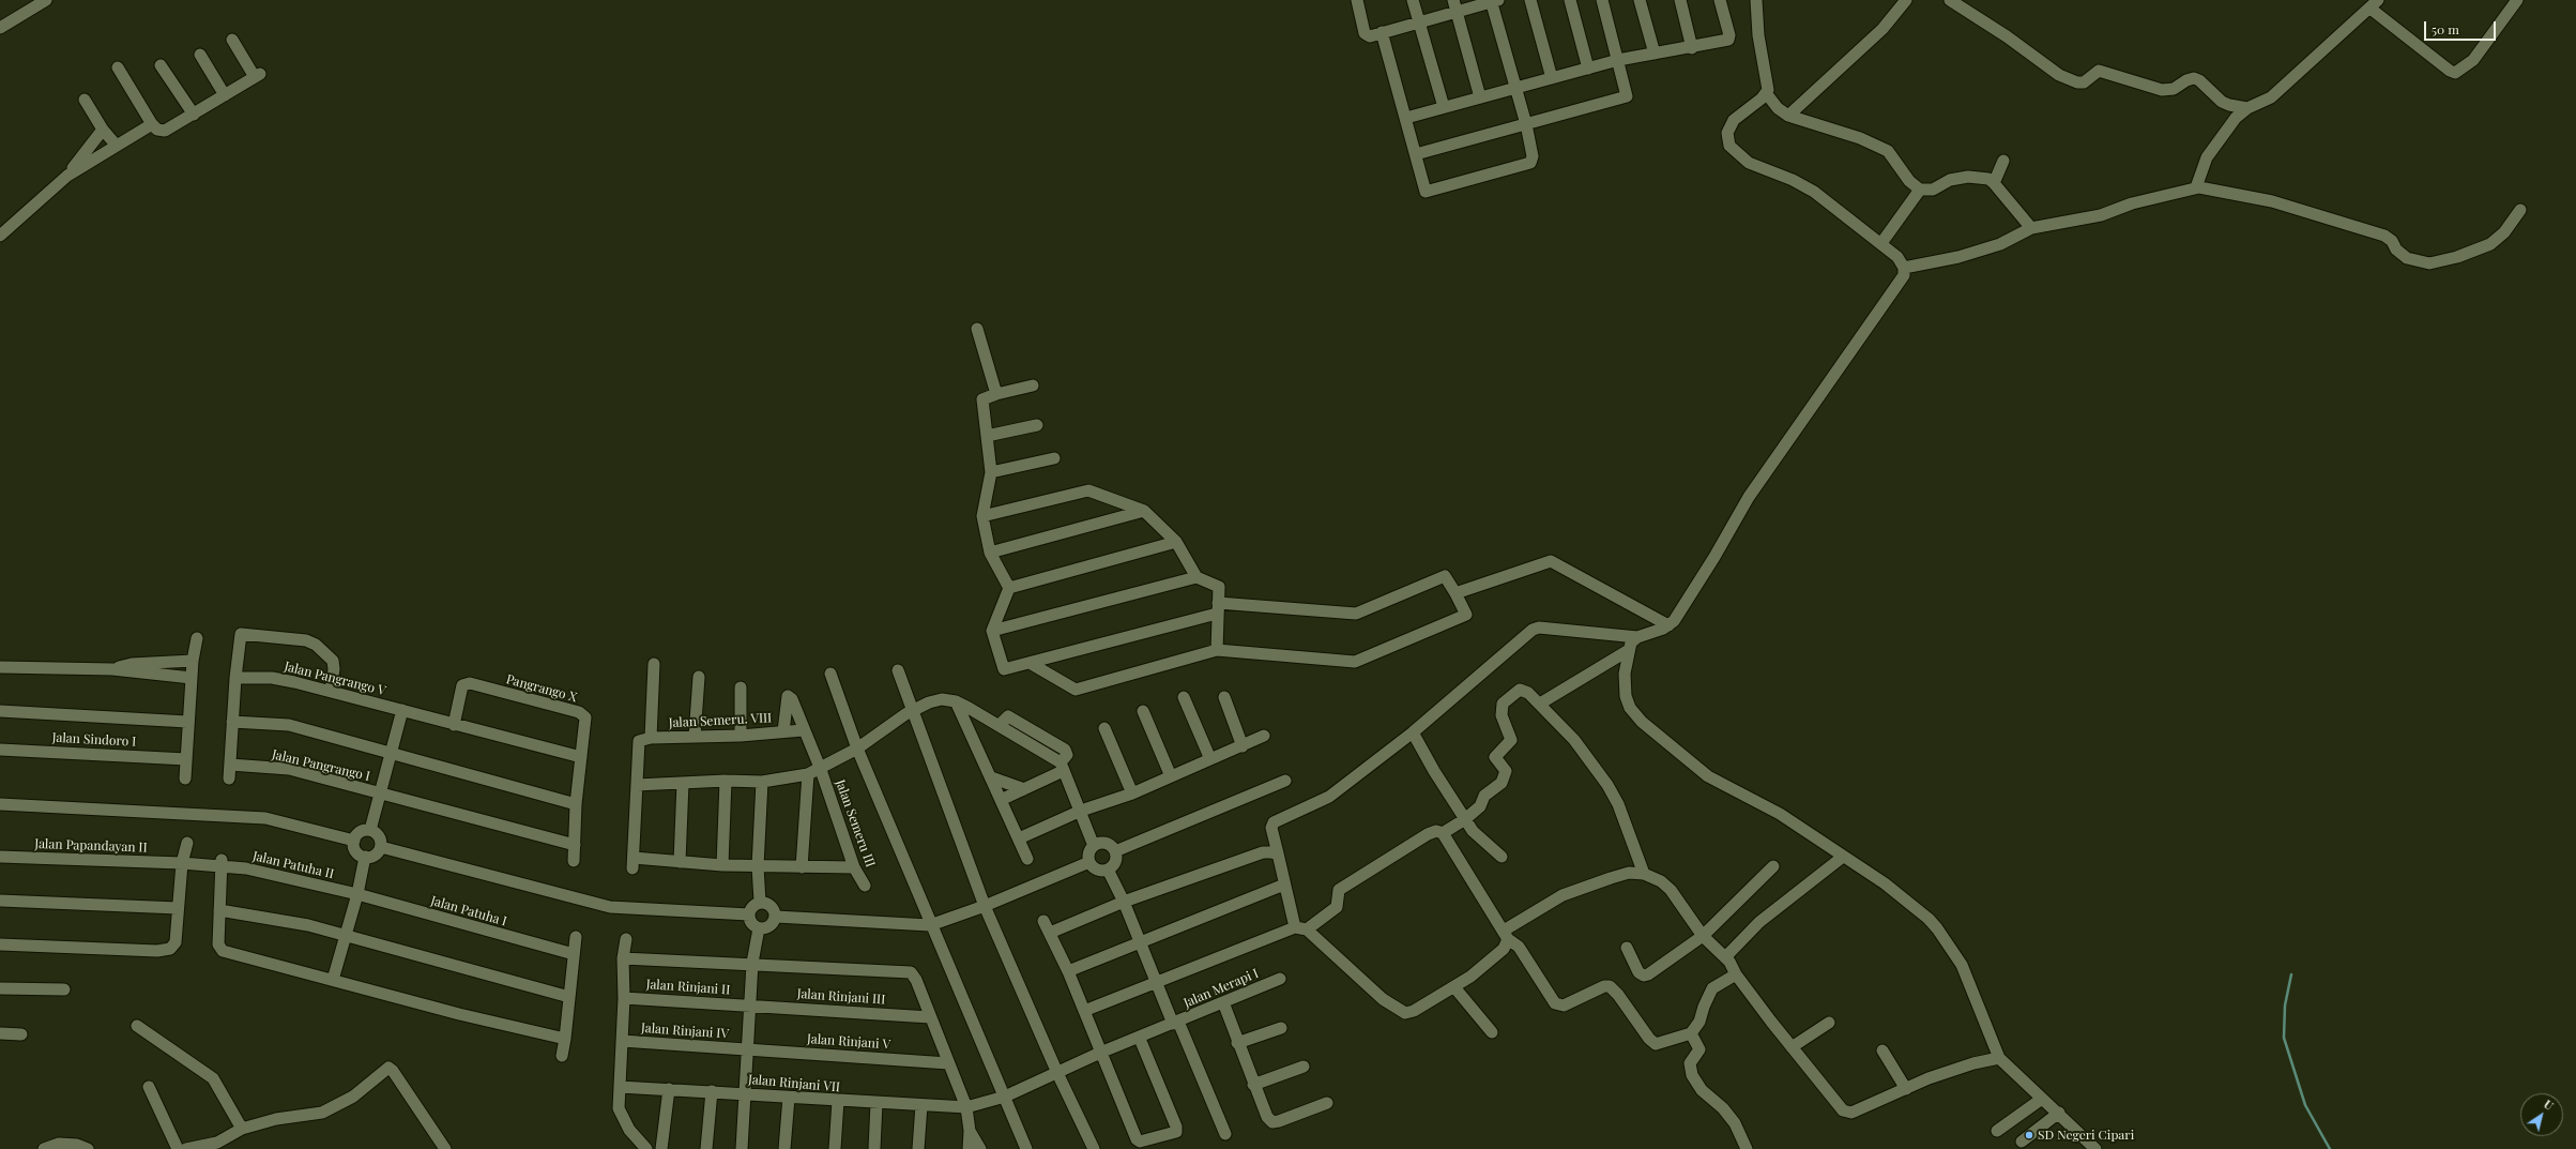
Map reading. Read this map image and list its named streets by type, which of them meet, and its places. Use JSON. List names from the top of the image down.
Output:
{
  "streets": {
    "street": [
      "Jalan Pangrango V",
      "Pangrango X",
      "Jalan Semeru. VIII",
      "Jalan Sindoro I",
      "Jalan Pangrango I",
      "Jalan Semeru III",
      "Jalan Papandayan II",
      "Jalan Patuha II",
      "Jalan Patuha I",
      "Jalan Rinjani II",
      "Jalan Merapi I",
      "Jalan Rinjani III",
      "Jalan Rinjani IV",
      "Jalan Rinjani V",
      "Jalan Rinjani VII"
    ]
  },
  "crossings": [
    ["Jalan Pangrango V", "Pangrango X"],
    ["Pangrango X", "Jalan Pangrango I"],
    ["Jalan Semeru. VIII", "Jalan Semeru III"],
    ["Jalan Papandayan II", "Jalan Patuha II"],
    ["Jalan Patuha II", "Jalan Patuha I"],
    ["Jalan Rinjani II", "Jalan Rinjani III"],
    ["Jalan Merapi I", "Jalan Rinjani VII"],
    ["Jalan Rinjani IV", "Jalan Rinjani V"]
  ],
  "places": ["SD Negeri Cipari"],
  "scale_bar": "50 m",
  "north": "top right"
}
